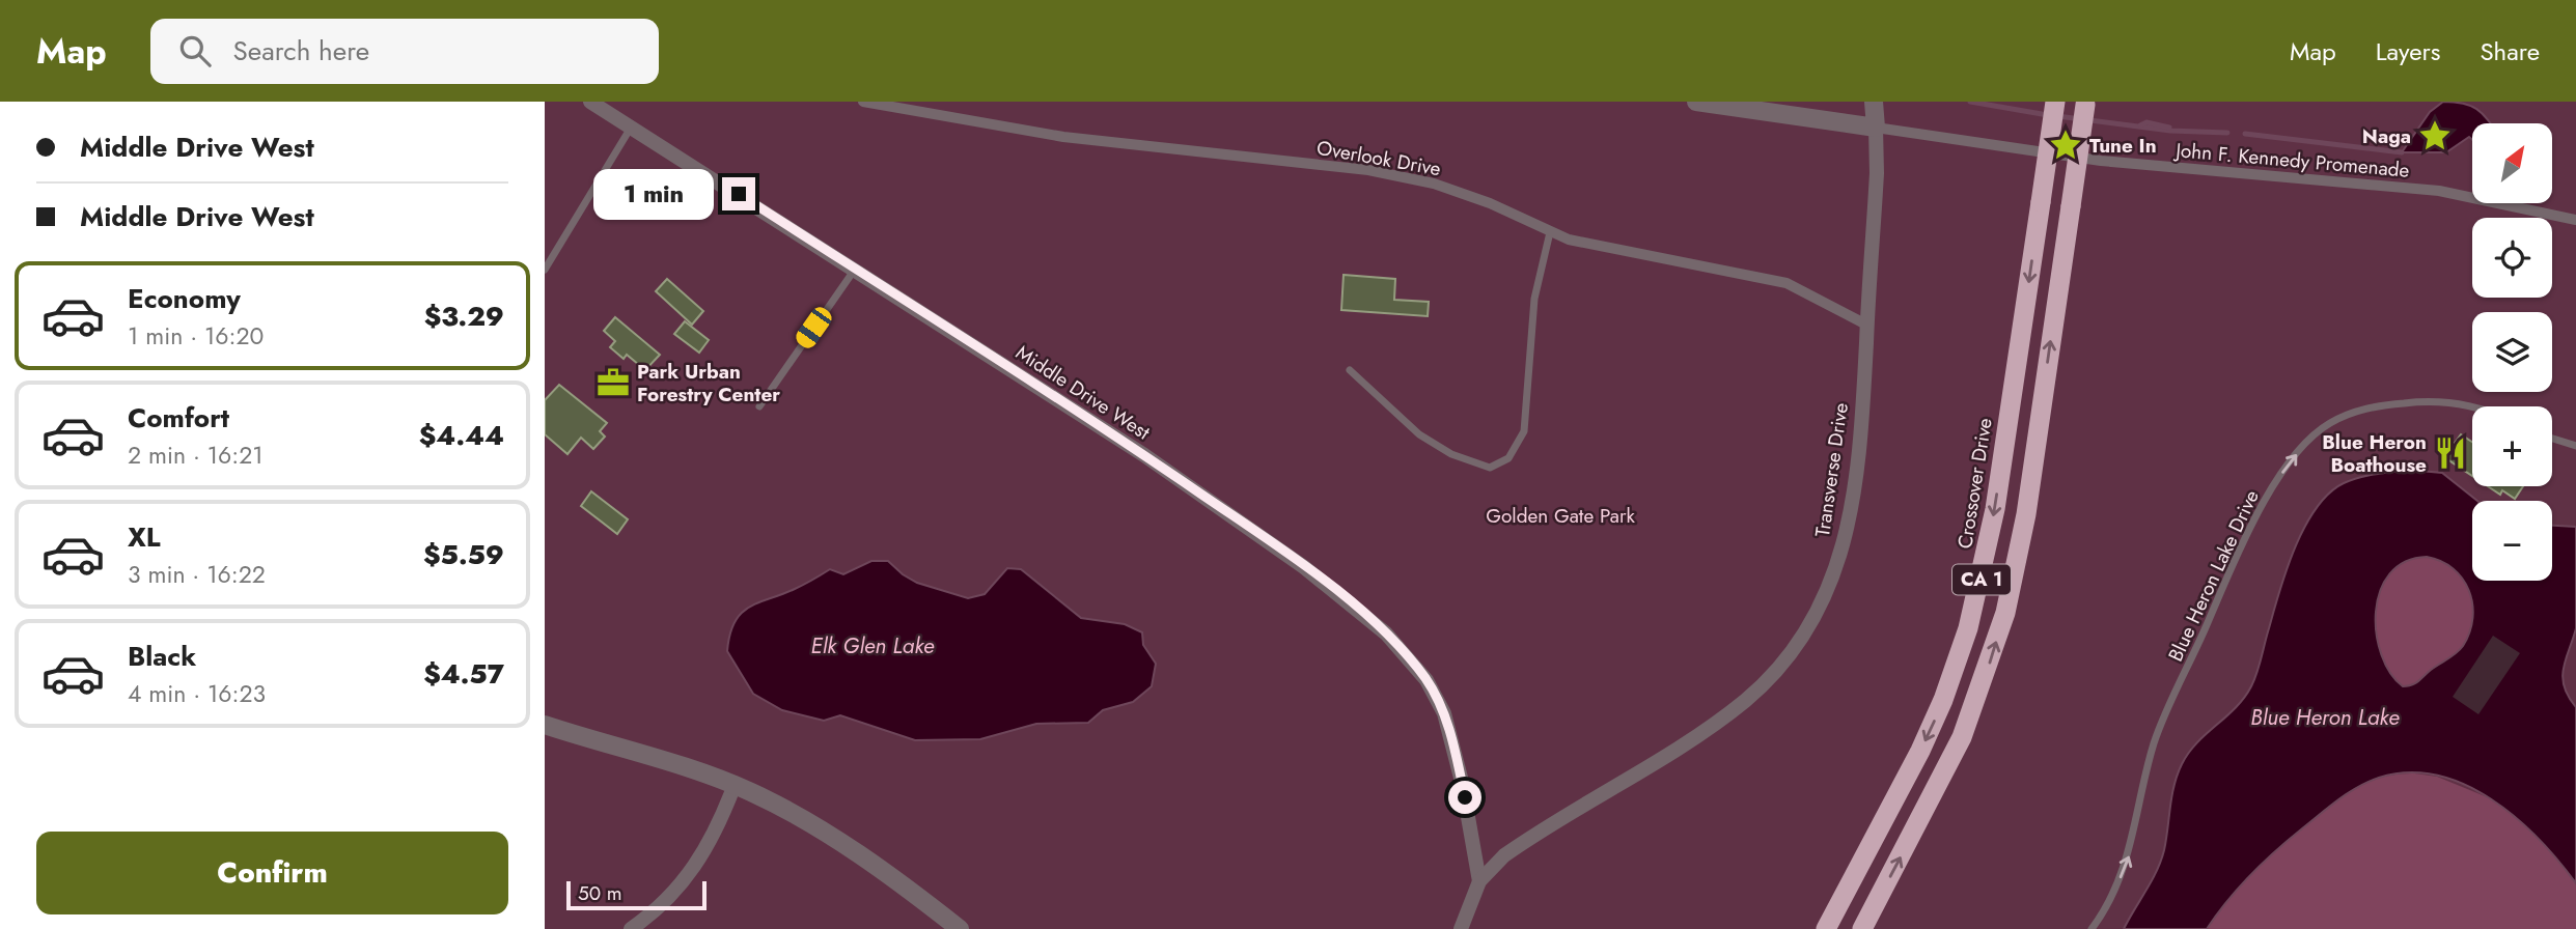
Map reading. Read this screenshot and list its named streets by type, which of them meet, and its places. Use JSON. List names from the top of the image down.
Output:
{
  "streets": {
    "highway": ["Crossover Drive", "CA 1"],
    "street": [
      "Overlook Drive",
      "John F. Kennedy Promenade",
      "Middle Drive West",
      "Transverse Drive"
    ],
    "lane": ["Blue Heron Lake Drive"]
  },
  "crossings": [
    ["Overlook Drive", "Transverse Drive"],
    ["John F. Kennedy Promenade", "Transverse Drive"],
    ["Middle Drive West", "Transverse Drive"]
  ],
  "one_way": ["Blue Heron Lake Drive"],
  "water": ["Elk Glen Lake", "Blue Heron Lake"],
  "parks": ["Golden Gate Park"],
  "places": {
    "place": ["Naga", "Tune In"],
    "office": ["Park Urban Forestry Center"],
    "restaurant": ["Blue Heron Boathouse"]
  },
  "scale_bar": "50 m",
  "north": "top right",
  "page": {
    "header": "Map",
    "search": "Search here",
    "nav": ["Map", "Layers", "Share"],
    "banner": ["Middle Drive West", "Middle Drive West"],
    "map_buttons": ["+", "−"],
    "bubble": "1 min",
    "list": [
      {
        "name": "Economy",
        "note": "1 min · 16:20",
        "value": "$3.29"
      },
      {
        "name": "Comfort",
        "note": "2 min · 16:21",
        "value": "$4.44"
      },
      {
        "name": "XL",
        "note": "3 min · 16:22",
        "value": "$5.59"
      },
      {
        "name": "Black",
        "note": "4 min · 16:23",
        "value": "$4.57"
      }
    ],
    "buttons": "Confirm",
    "scale": "50 m"
  }
}
